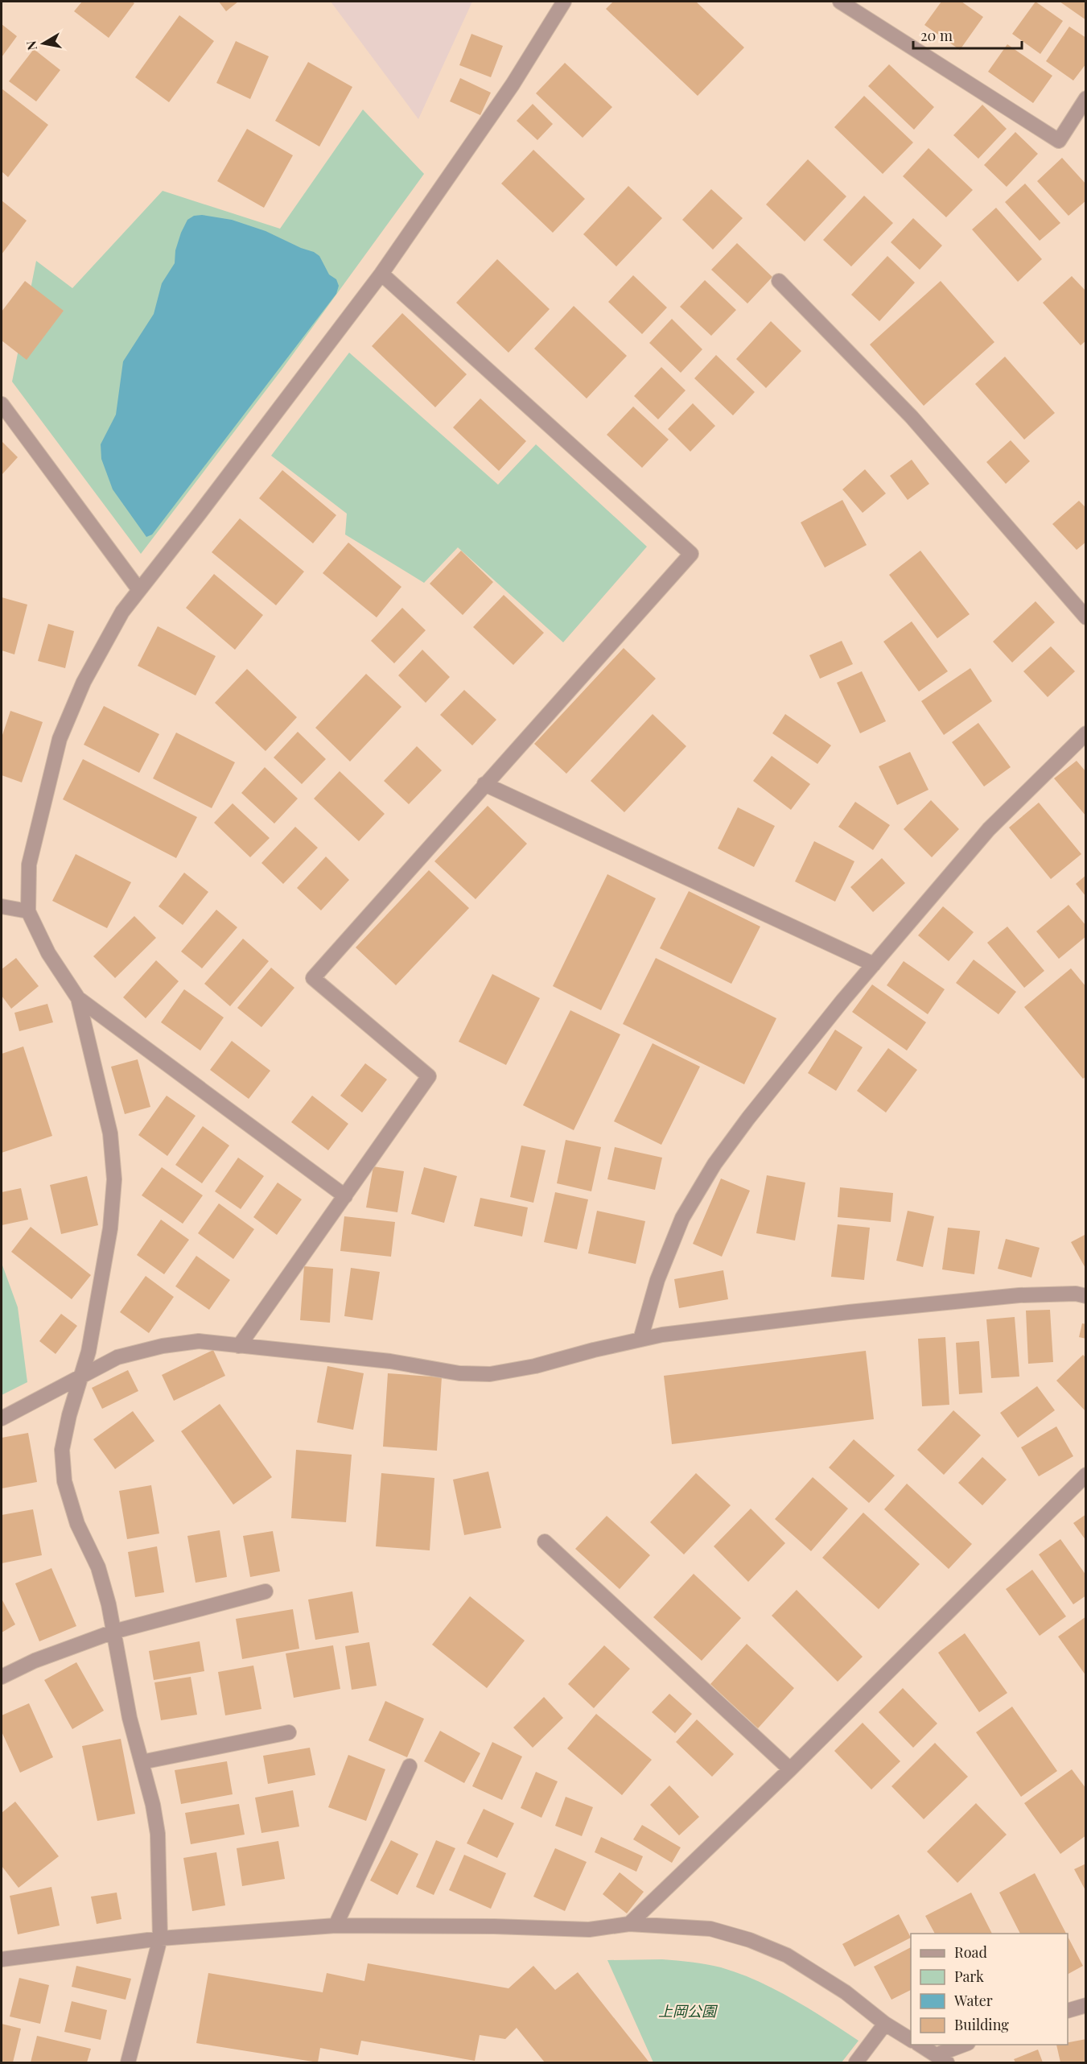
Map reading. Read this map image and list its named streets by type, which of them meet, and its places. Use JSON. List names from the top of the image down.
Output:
{
  "parks": ["上岡公園"],
  "legend": [
    "Road",
    "Park",
    "Water",
    "Building"
  ],
  "scale_bar": "20 m",
  "north": "left"
}
